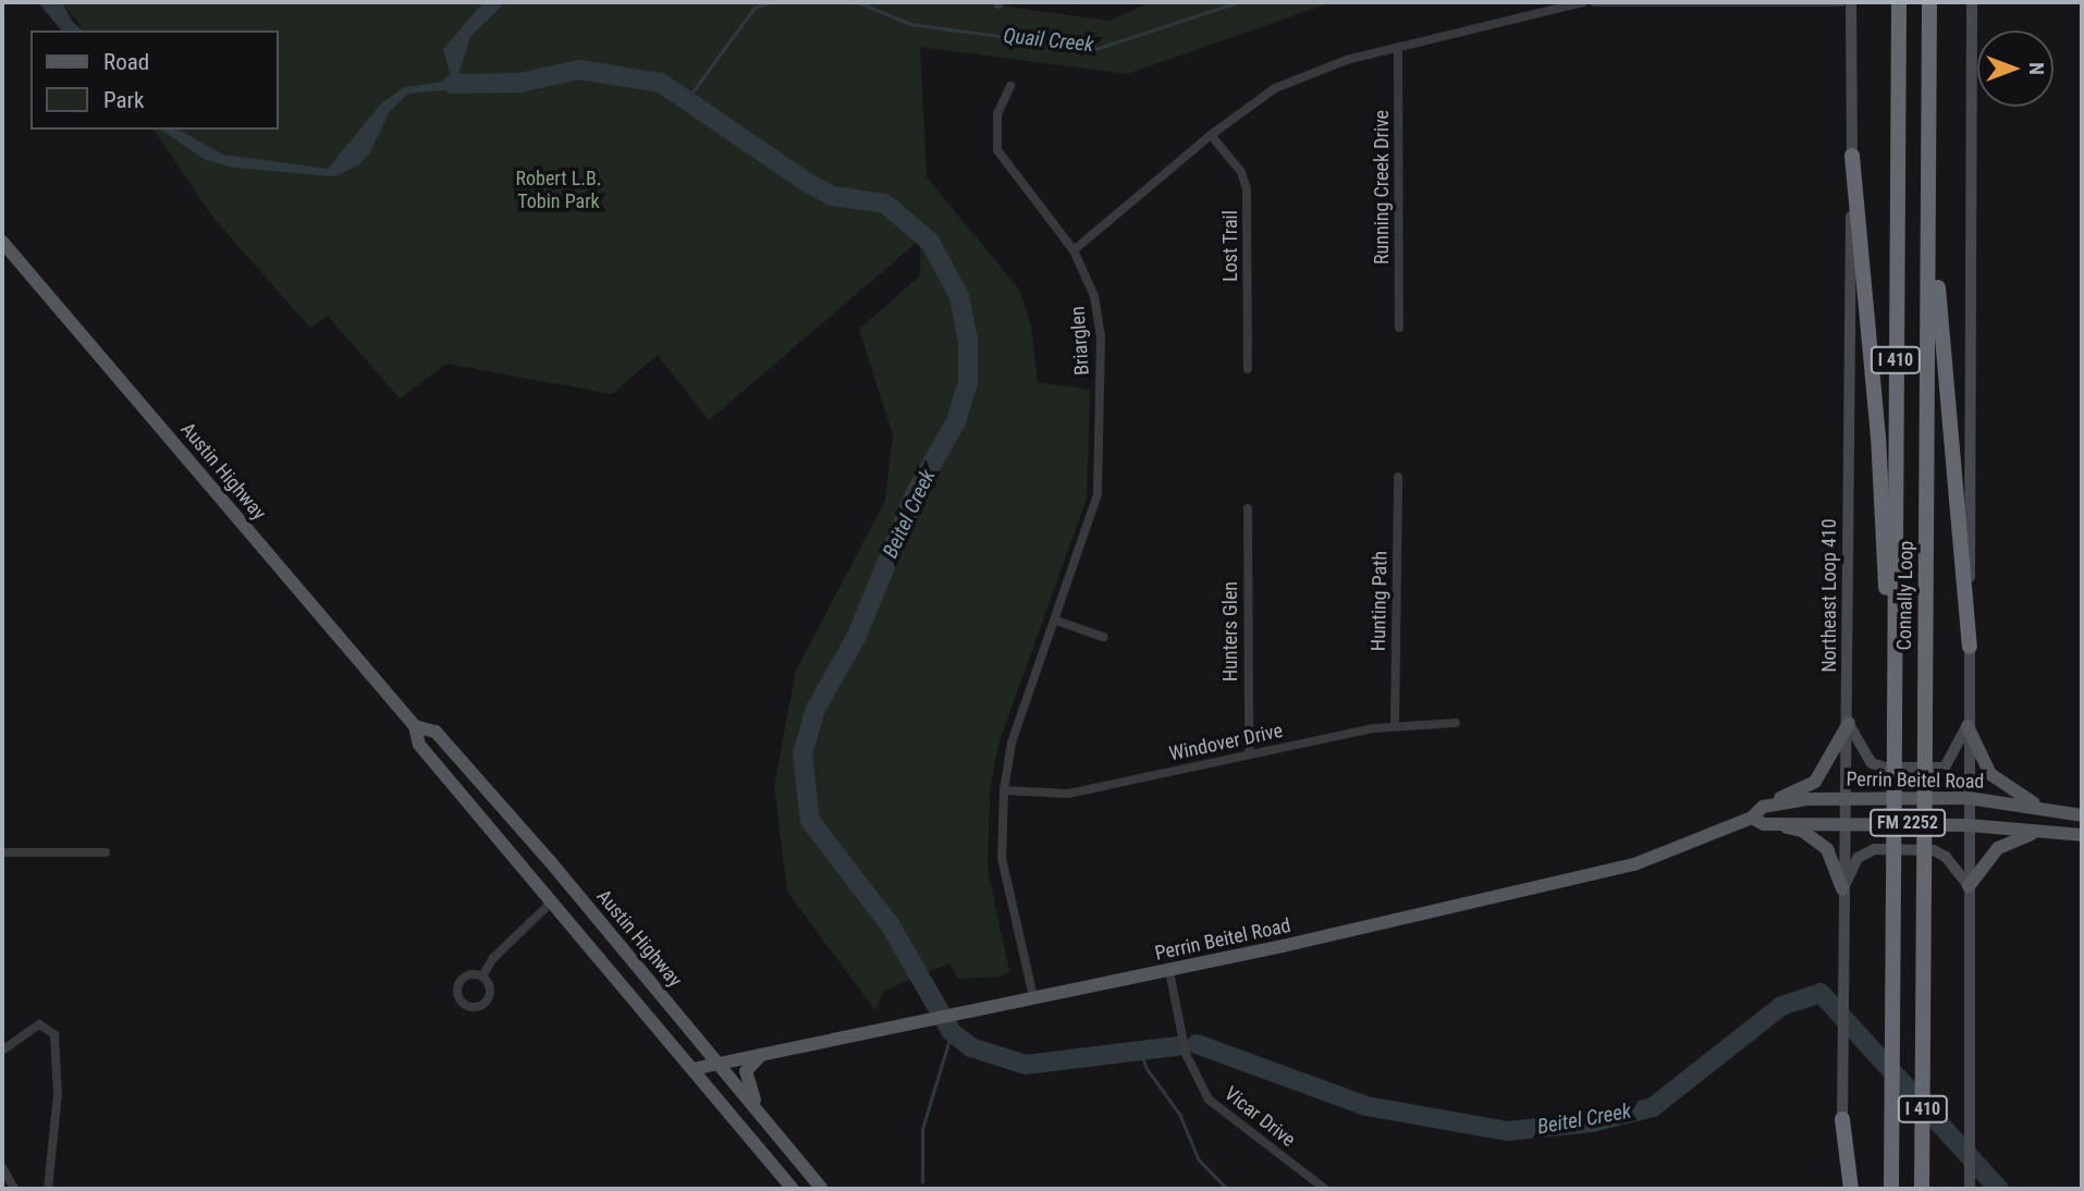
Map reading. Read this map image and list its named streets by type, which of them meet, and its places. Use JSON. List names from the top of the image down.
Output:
{
  "streets": {
    "highway": ["I 410", "Connally Loop"],
    "main road": [
      "Austin Highway",
      "Northeast Loop 410",
      "Perrin Beitel Road",
      "FM 2252"
    ],
    "street": [
      "Running Creek Drive",
      "Lost Trail",
      "Briarglen",
      "Hunting Path",
      "Hunters Glen",
      "Windover Drive",
      "Vicar Drive"
    ]
  },
  "crossings": [
    ["Briarglen", "Windover Drive"],
    ["Briarglen", "Perrin Beitel Road"],
    ["Austin Highway", "Perrin Beitel Road"],
    ["Northeast Loop 410", "Perrin Beitel Road"],
    ["Hunting Path", "Windover Drive"],
    ["Hunters Glen", "Windover Drive"],
    ["Perrin Beitel Road", "Vicar Drive"]
  ],
  "water": ["Quail Creek", "Beitel Creek"],
  "parks": ["Robert L.B. Tobin Park"],
  "legend": ["Road", "Park"],
  "north": "right"
}
